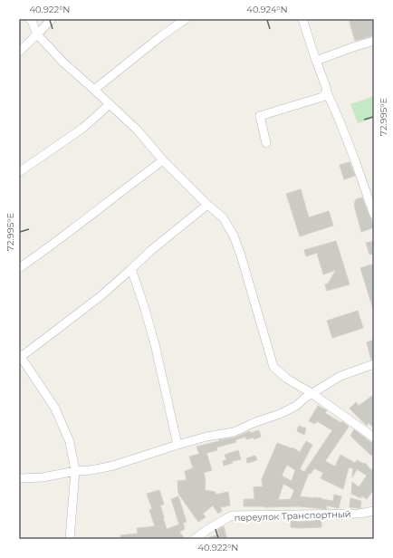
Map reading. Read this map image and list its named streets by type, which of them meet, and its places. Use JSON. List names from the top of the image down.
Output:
{
  "streets": {
    "street": ["переулок Транспортный"]
  },
  "coordinates": ["40.922°N", "40.924°N", "72.995°E"]
}
